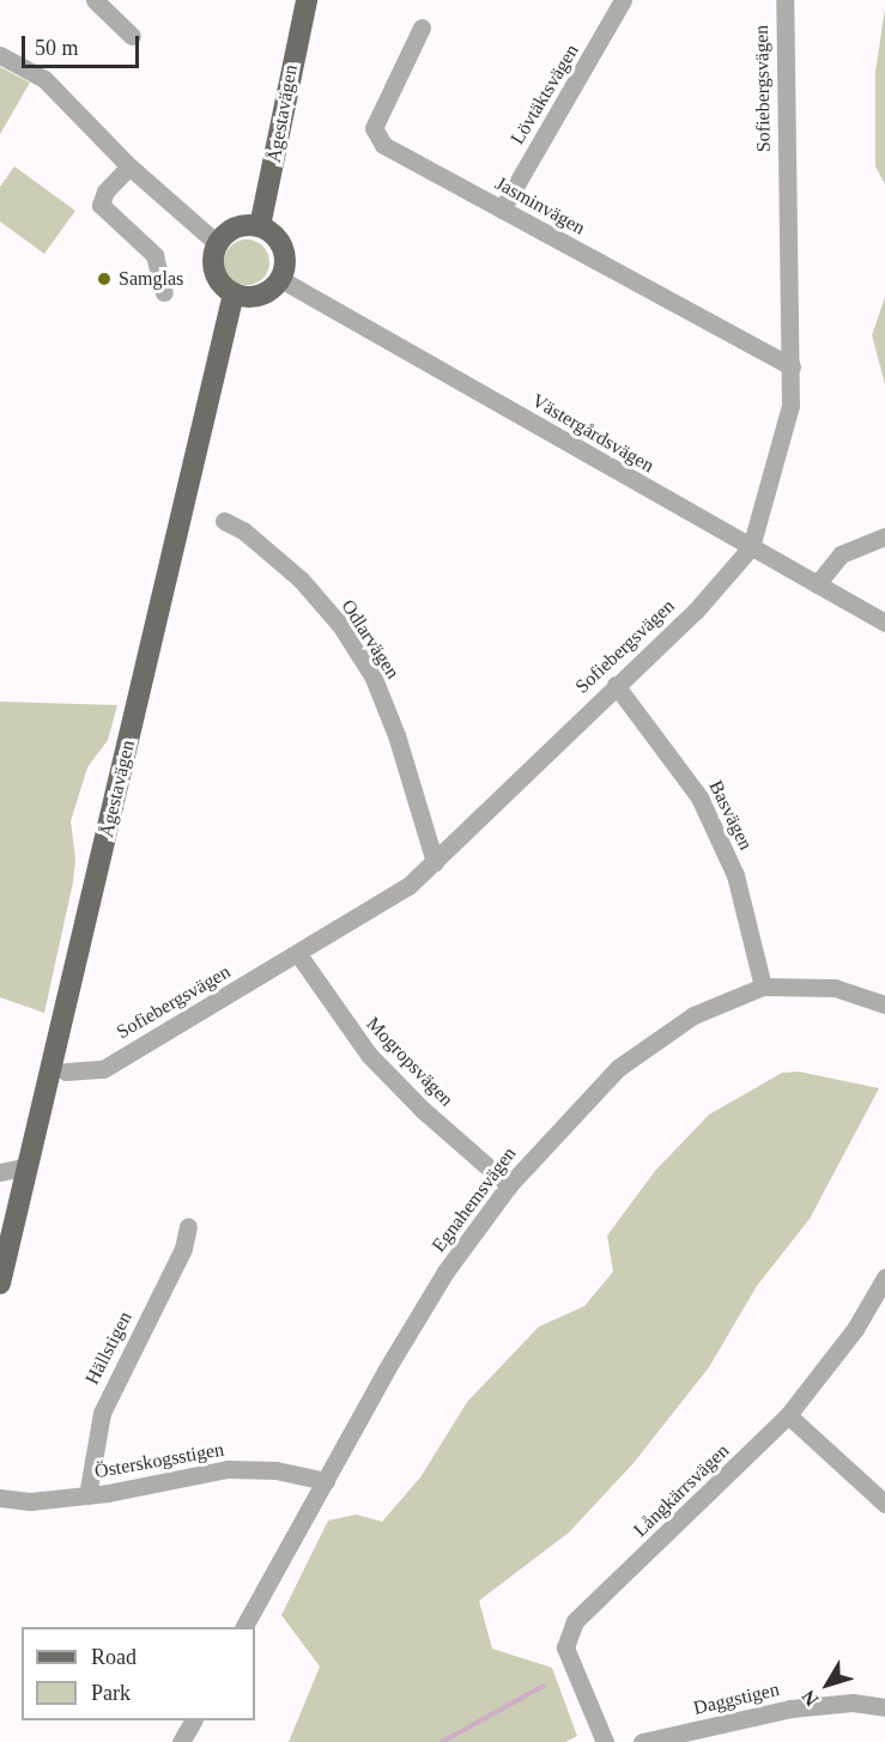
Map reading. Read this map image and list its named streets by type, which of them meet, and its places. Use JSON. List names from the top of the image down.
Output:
{
  "streets": {
    "main road": ["Ågestavägen"],
    "street": [
      "Sofiebergsvägen",
      "Lövtäktsvägen",
      "Jasminvägen",
      "Västergårdsvägen",
      "Odlarvägen",
      "Basvägen",
      "Mogropsvägen",
      "Egnahemsvägen",
      "Hällstigen",
      "Österskogsstigen",
      "Långkärrsvägen",
      "Daggstigen"
    ]
  },
  "crossings": [
    ["Sofiebergsvägen", "Jasminvägen"],
    ["Sofiebergsvägen", "Västergårdsvägen"],
    ["Sofiebergsvägen", "Odlarvägen"],
    ["Sofiebergsvägen", "Basvägen"],
    ["Sofiebergsvägen", "Mogropsvägen"],
    ["Lövtäktsvägen", "Jasminvägen"],
    ["Ågestavägen", "Västergårdsvägen"],
    ["Basvägen", "Egnahemsvägen"],
    ["Mogropsvägen", "Egnahemsvägen"],
    ["Egnahemsvägen", "Österskogsstigen"],
    ["Hällstigen", "Österskogsstigen"]
  ],
  "places": ["Samglas"],
  "legend": ["Road", "Park"],
  "scale_bar": "50 m",
  "north": "bottom left"
}
